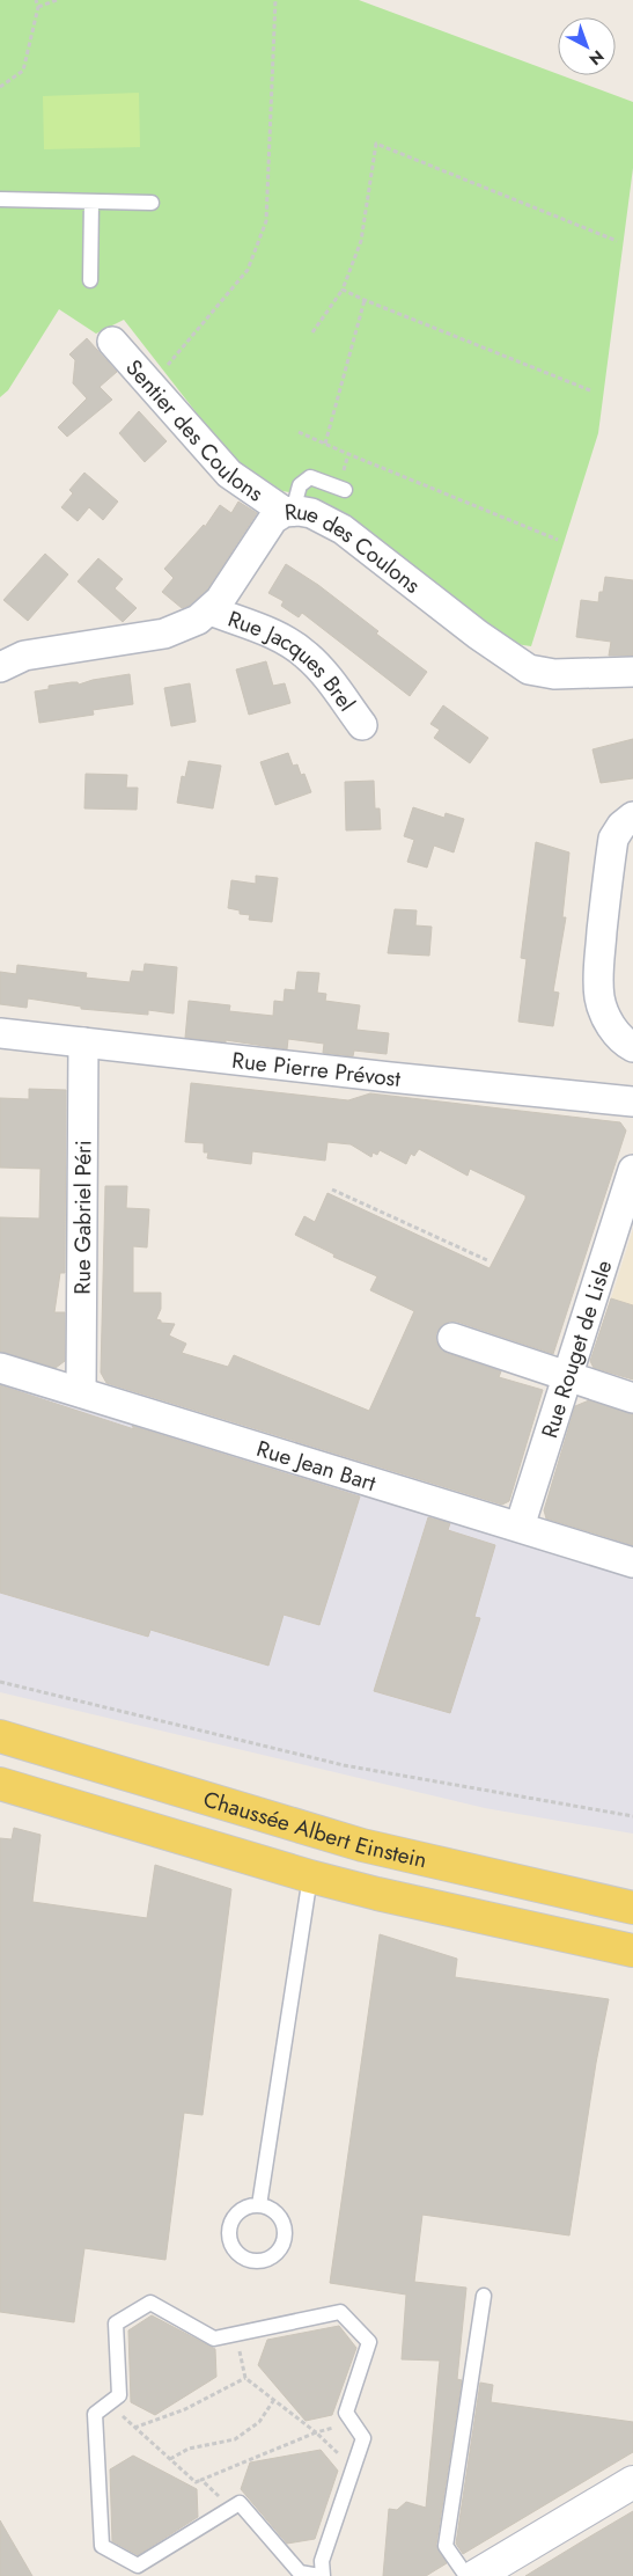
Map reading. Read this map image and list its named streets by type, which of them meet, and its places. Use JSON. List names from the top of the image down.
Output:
{
  "streets": {
    "main road": ["Chaussée Albert Einstein"],
    "street": [
      "Sentier des Coulons",
      "Rue des Coulons",
      "Rue Jacques Brel",
      "Rue Pierre Prévost",
      "Rue Gabriel Péri",
      "Rue Rouget de Lisle",
      "Rue Jean Bart"
    ]
  },
  "crossings": [
    ["Sentier des Coulons", "Rue des Coulons"],
    ["Rue des Coulons", "Rue Jacques Brel"],
    ["Rue Pierre Prévost", "Rue Gabriel Péri"],
    ["Rue Gabriel Péri", "Rue Jean Bart"],
    ["Rue Rouget de Lisle", "Rue Jean Bart"]
  ],
  "north": "bottom right"
}
